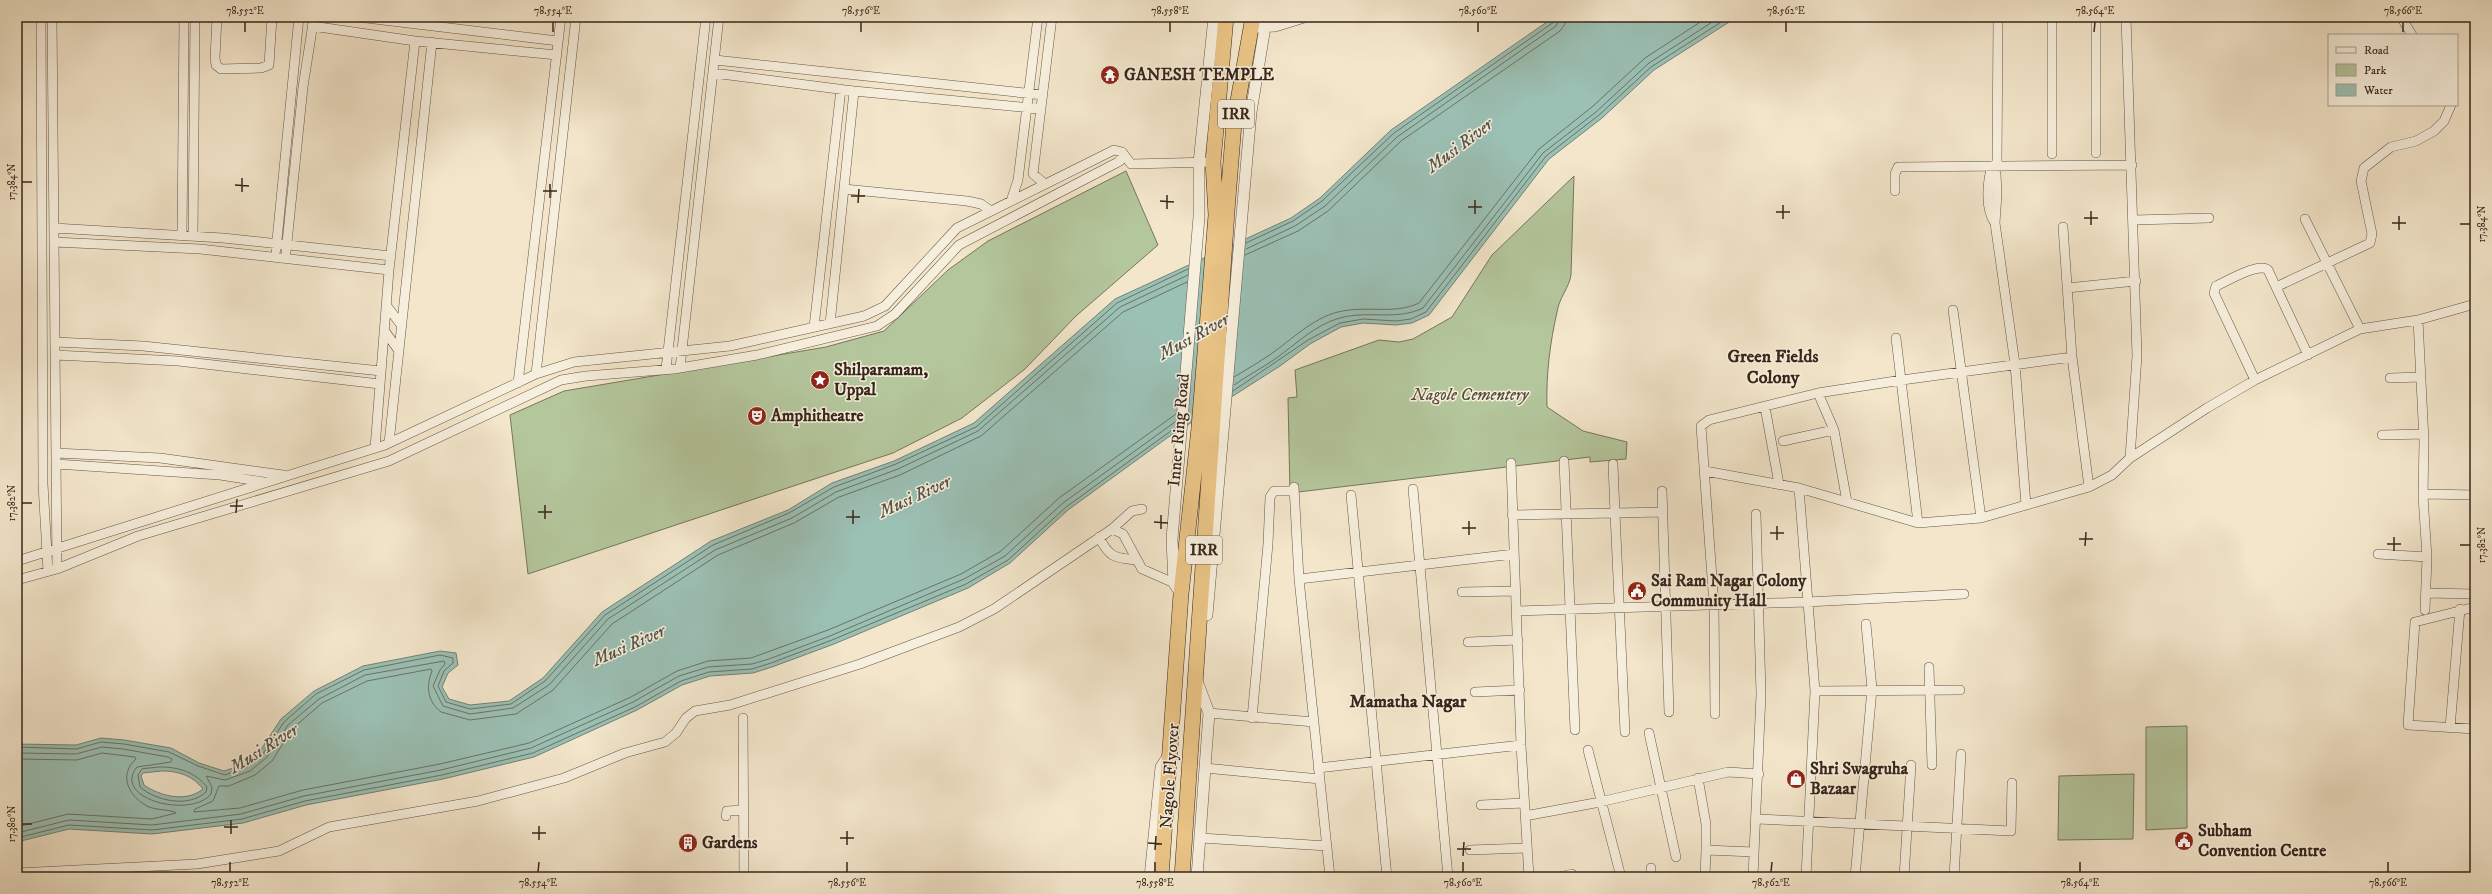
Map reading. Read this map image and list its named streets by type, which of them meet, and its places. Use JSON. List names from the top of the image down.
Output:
{
  "streets": {
    "highway": ["IRR", "Inner Ring Road", "Nagole Flyover"]
  },
  "crossings": [
    ["Inner Ring Road", "Nagole Flyover"]
  ],
  "districts": ["Green Fields Colony", "Mamatha Nagar"],
  "water": ["Musi River"],
  "parks": ["Nagole Cementery"],
  "places": {
    "temple": ["GANESH TEMPLE"],
    "place": ["Shilparamam, Uppal"],
    "theatre": ["Amphitheatre"],
    "public building": ["Sai Ram Nagar Colony Community Hall", "Subham Convention Centre"],
    "shop": ["Shri Swagruha Bazaar"],
    "building": ["Gardens"]
  },
  "legend": ["Road", "Park", "Water"],
  "coordinates": [
    "78.552°E",
    "78.554°E",
    "78.556°E",
    "78.558°E",
    "78.560°E",
    "78.562°E",
    "78.564°E",
    "78.566°E",
    "17.384°N",
    "17.382°N",
    "17.380°N"
  ]
}
